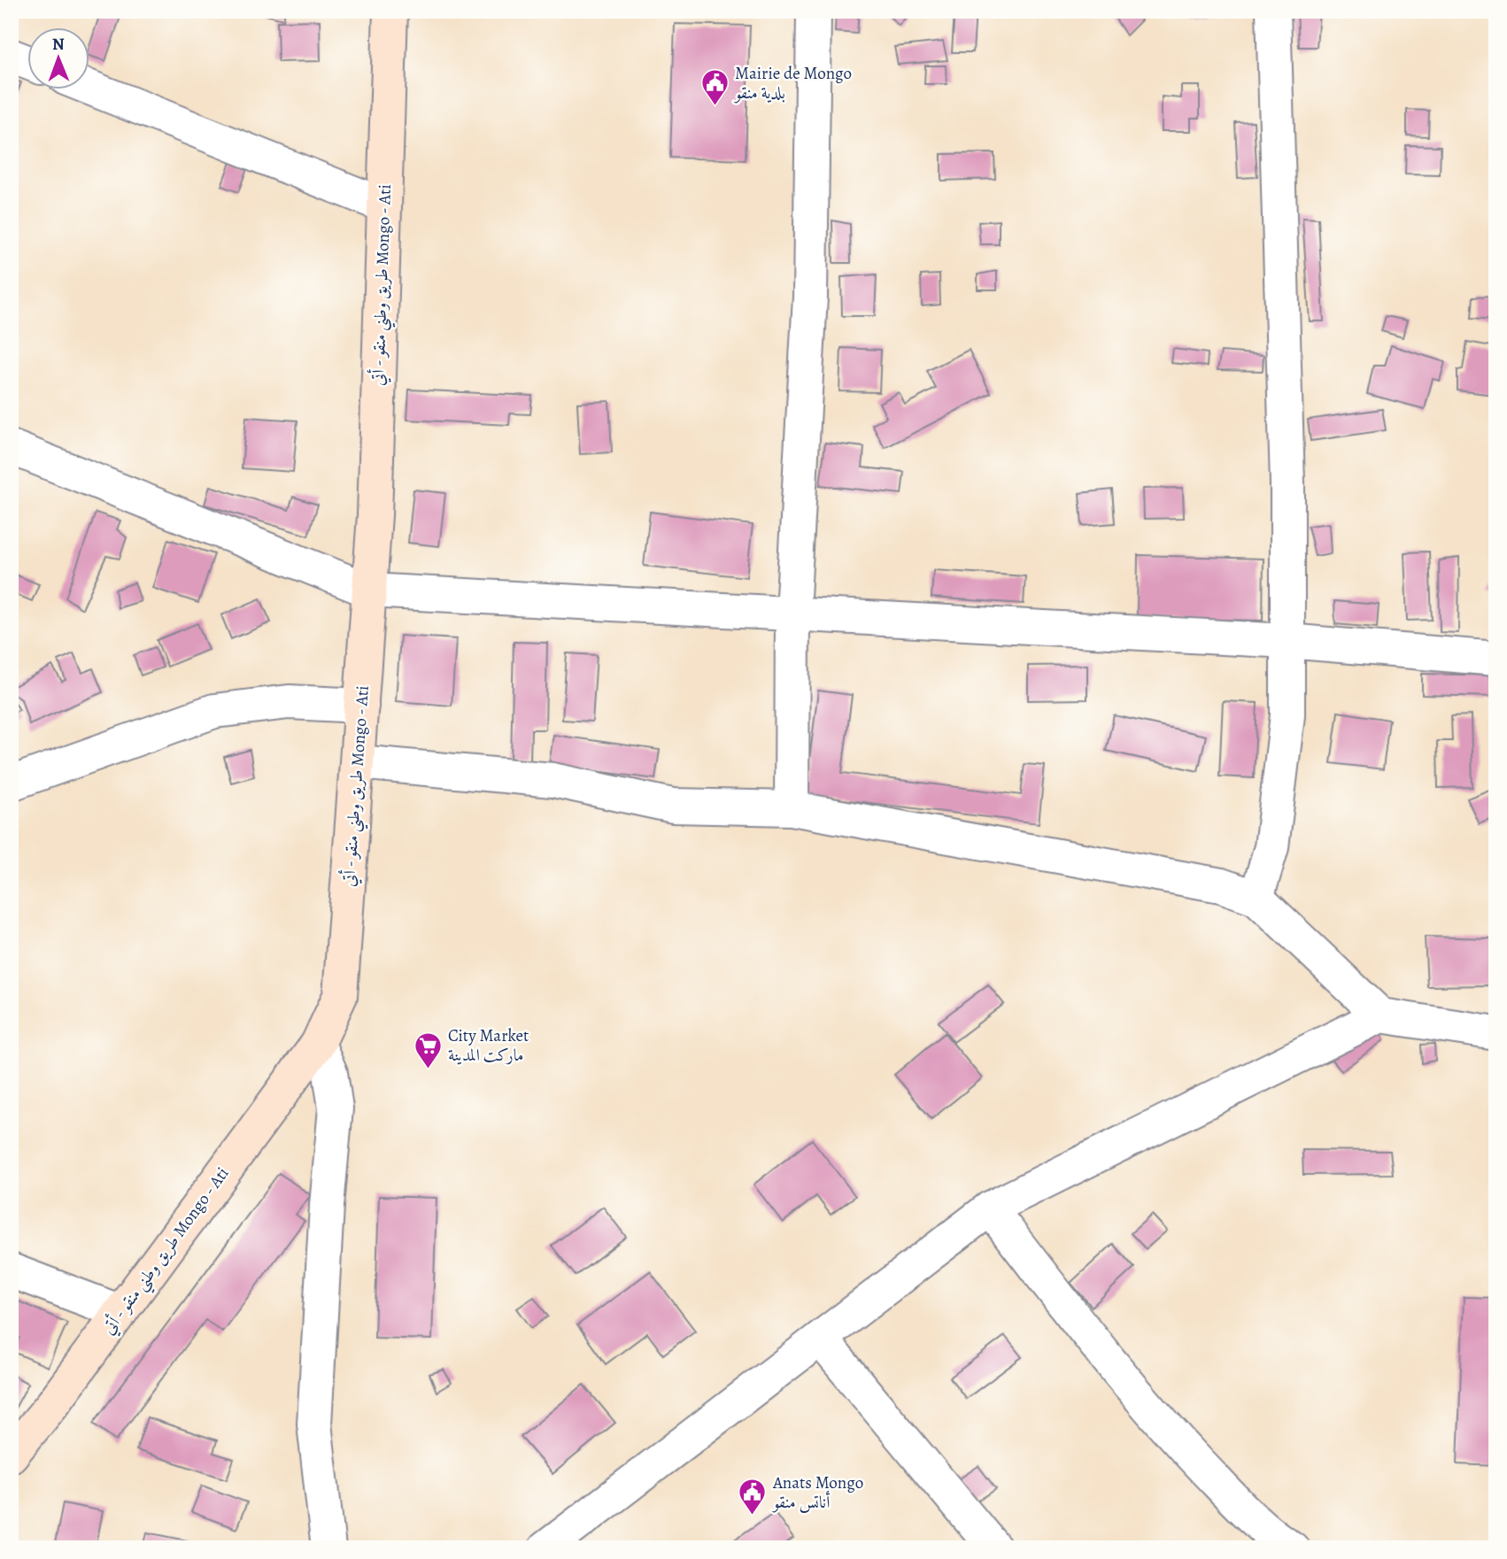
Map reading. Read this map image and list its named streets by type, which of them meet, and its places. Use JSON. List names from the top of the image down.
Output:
{
  "streets": {
    "main road": ["طريق وطني منقو - أتي Mongo - Ati"]
  },
  "places": {
    "public building": ["Mairie de Mongo بلدية منقو", "Anats Mongo أناتس منقو"],
    "supermarket": ["City Market ماركت المدينة"]
  },
  "north": "top"
}
